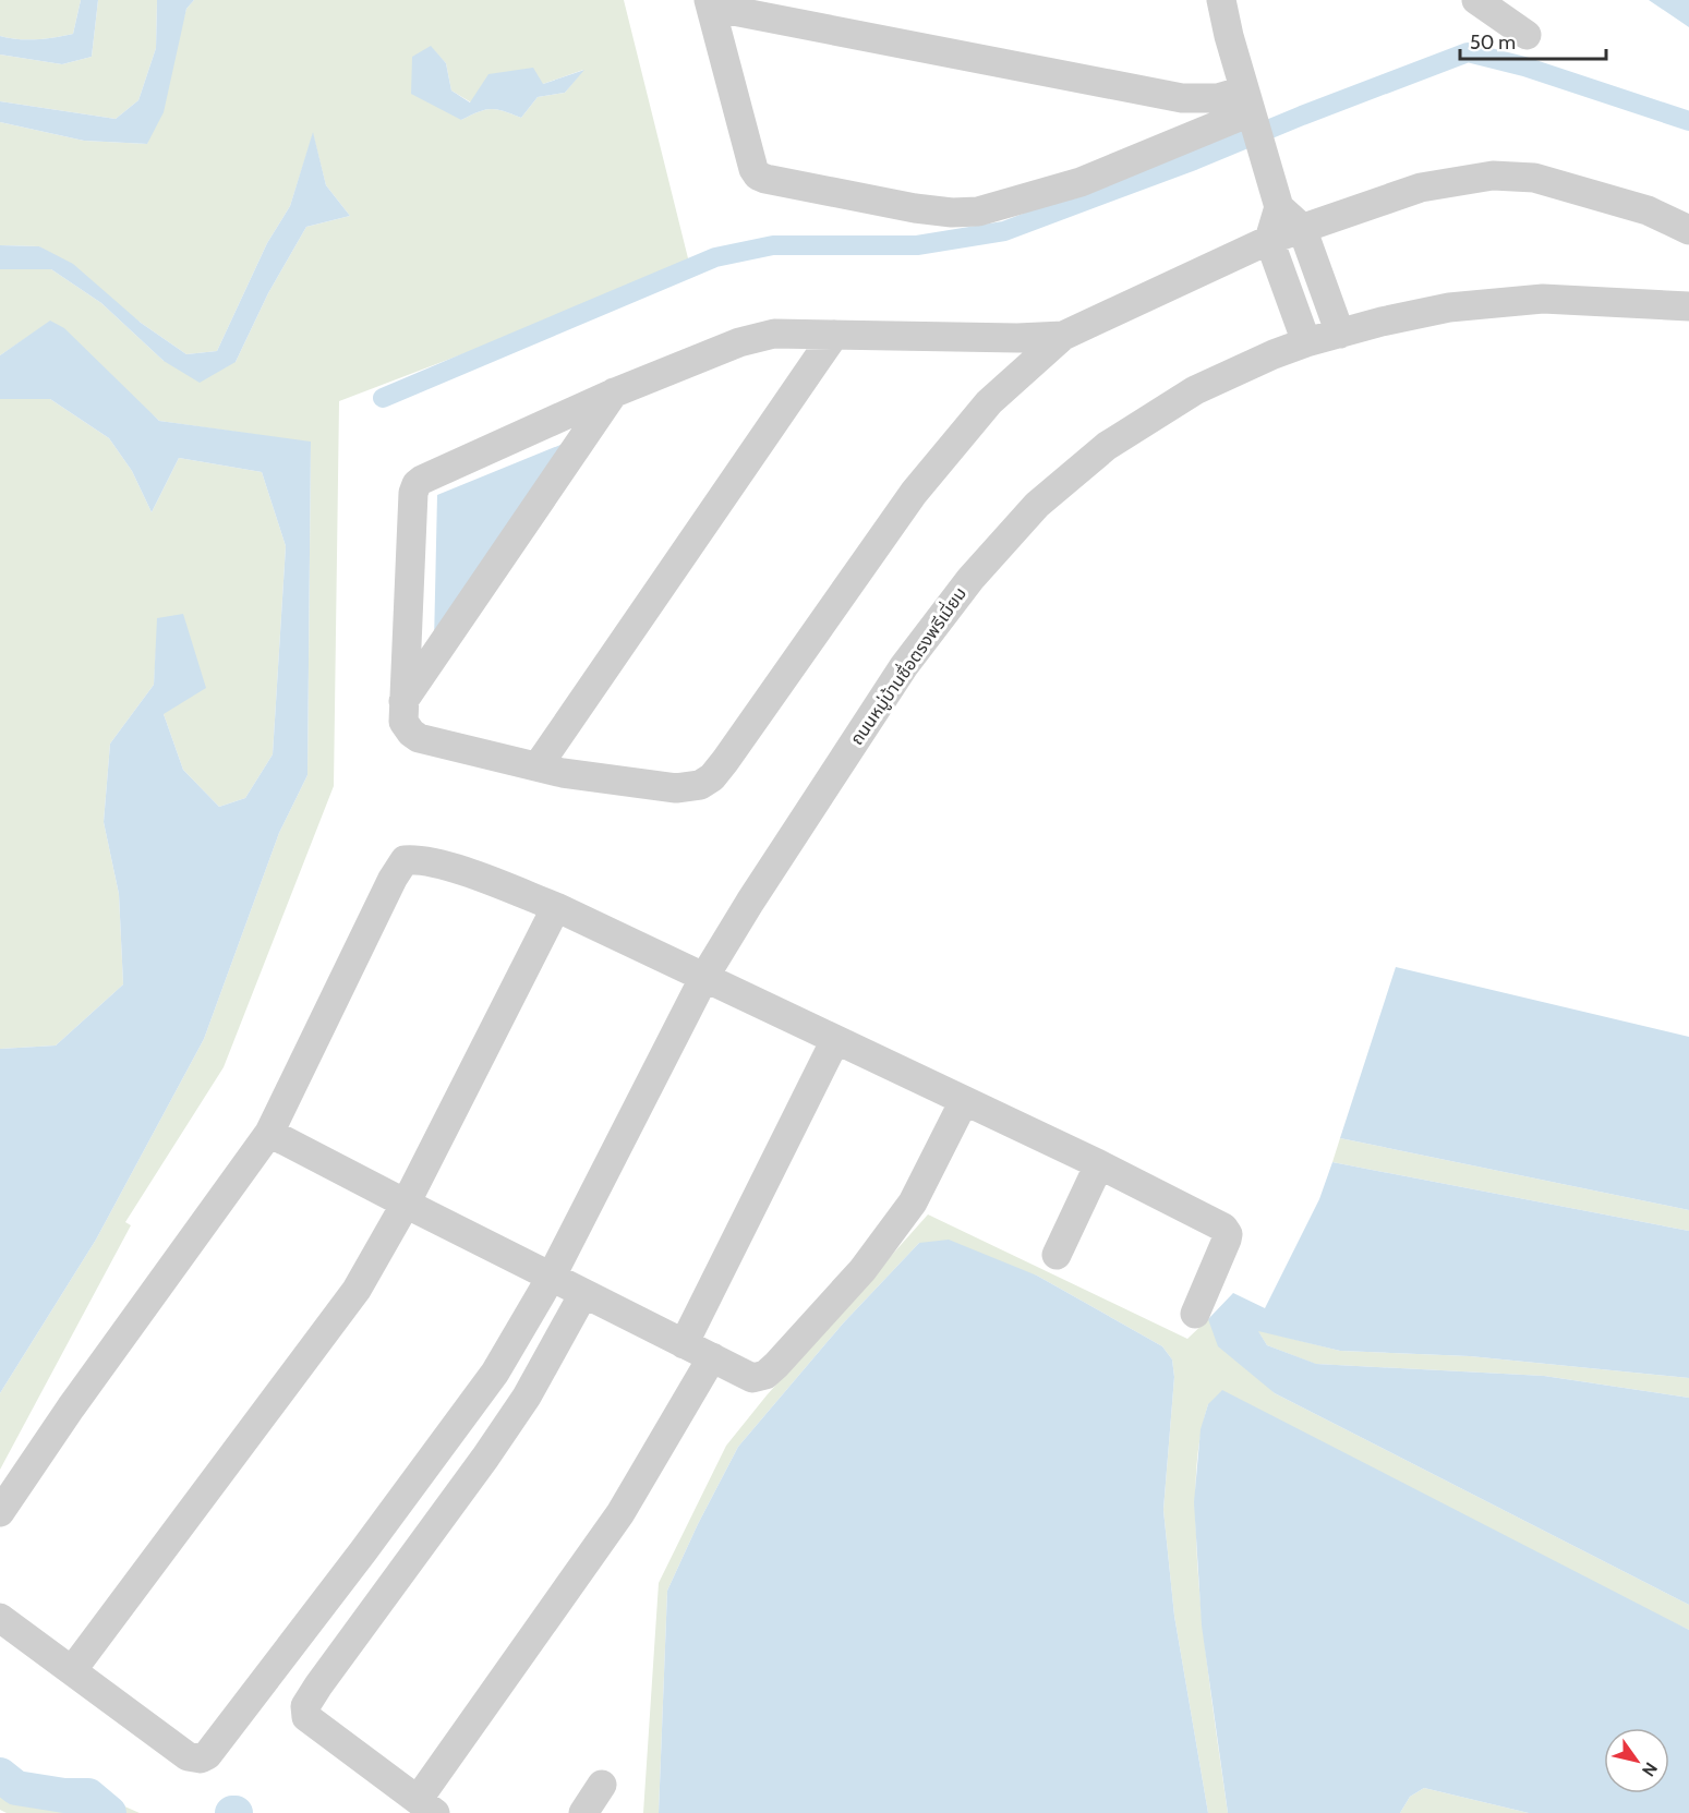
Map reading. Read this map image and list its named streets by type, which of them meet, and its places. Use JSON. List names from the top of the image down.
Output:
{
  "streets": {
    "street": ["ถนนหมู่บ้านซื่อตรงพรีเมี่ยม"]
  },
  "scale_bar": "50 m",
  "north": "bottom right"
}
